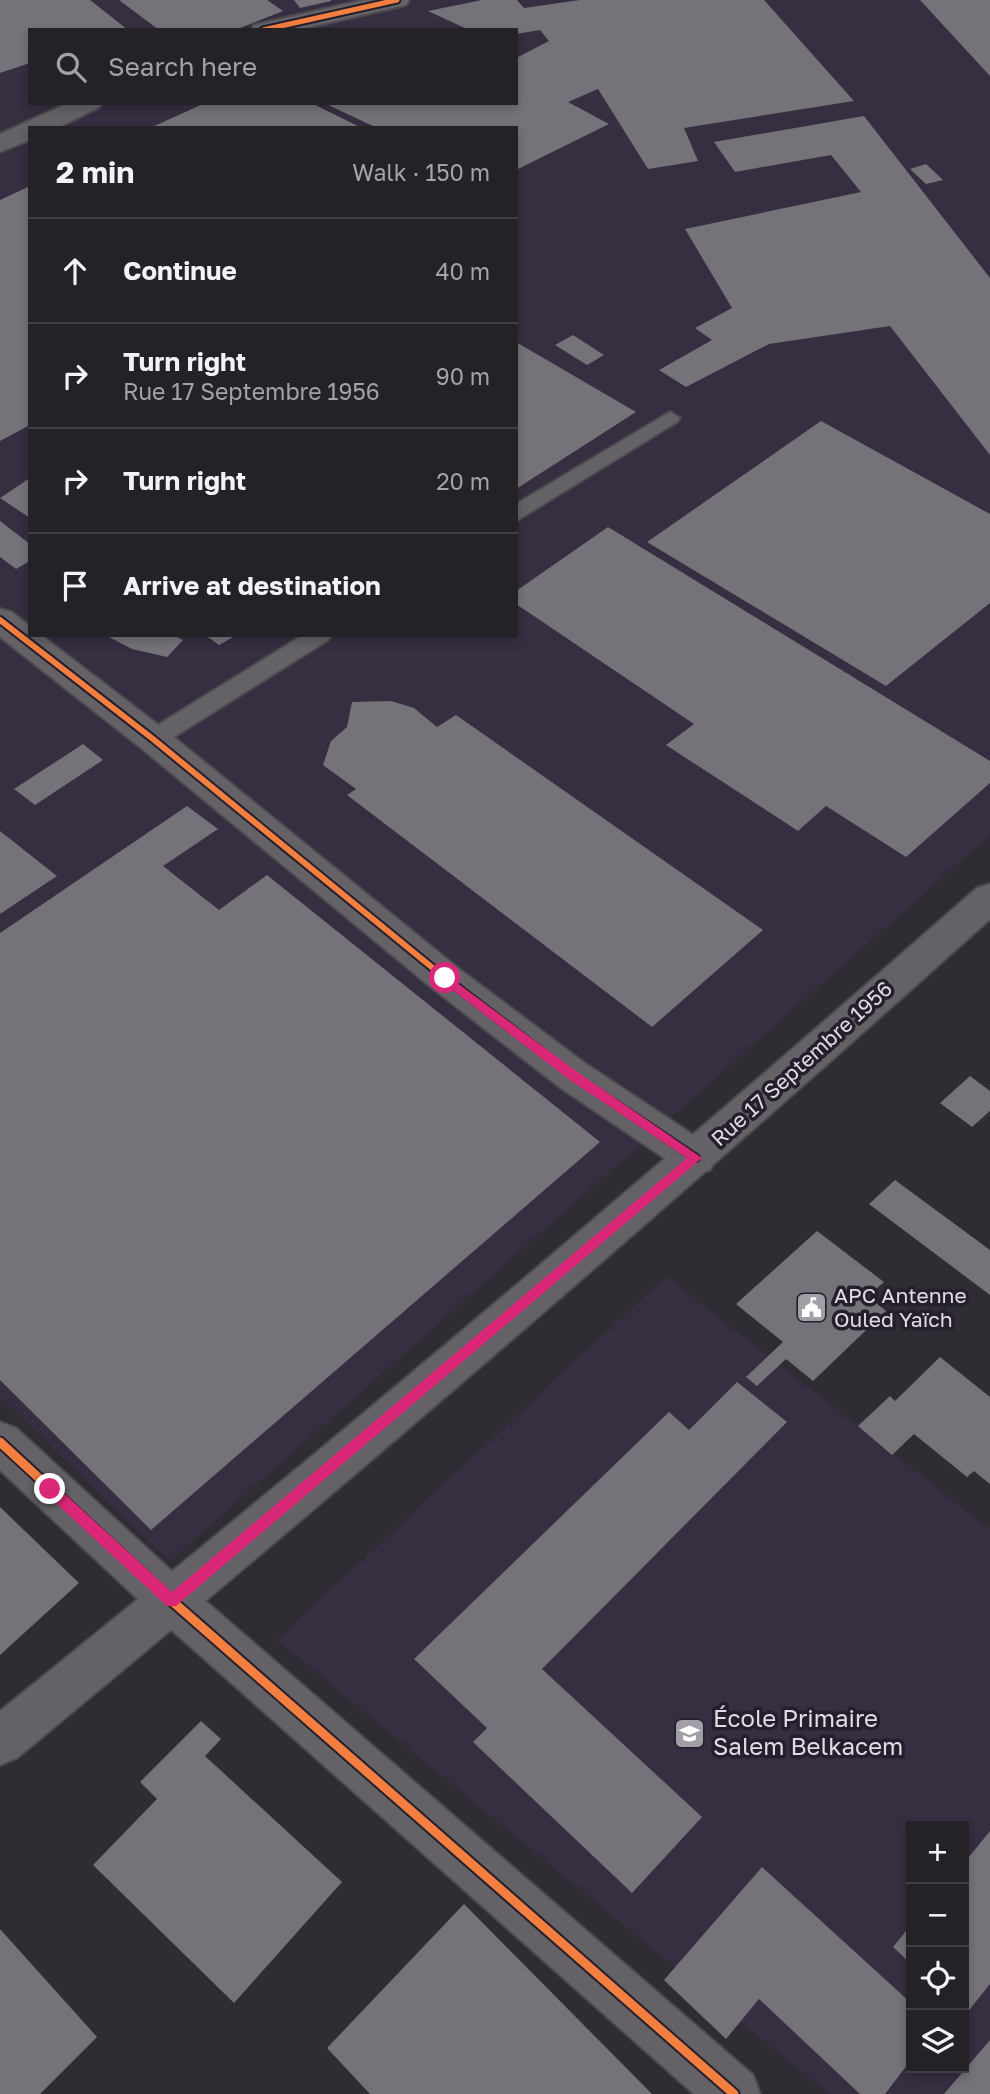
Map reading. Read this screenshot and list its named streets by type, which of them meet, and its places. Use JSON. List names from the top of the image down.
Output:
{
  "streets": {
    "street": ["Rue 17 Septembre 1956"]
  },
  "places": {
    "public building": ["APC Antenne Ouled Yaïch"],
    "school or university": ["École Primaire Salem Belkacem"]
  },
  "page": {
    "search": "Search here",
    "heading": ["2 min", "Walk · 150 m"],
    "list": [
      ["Continue", "40 m"],
      ["Turn right", "Rue 17 Septembre 1956", "90 m"],
      ["Turn right", "20 m"],
      "Arrive at destination"
    ],
    "map_buttons": ["+", "−"]
  }
}
